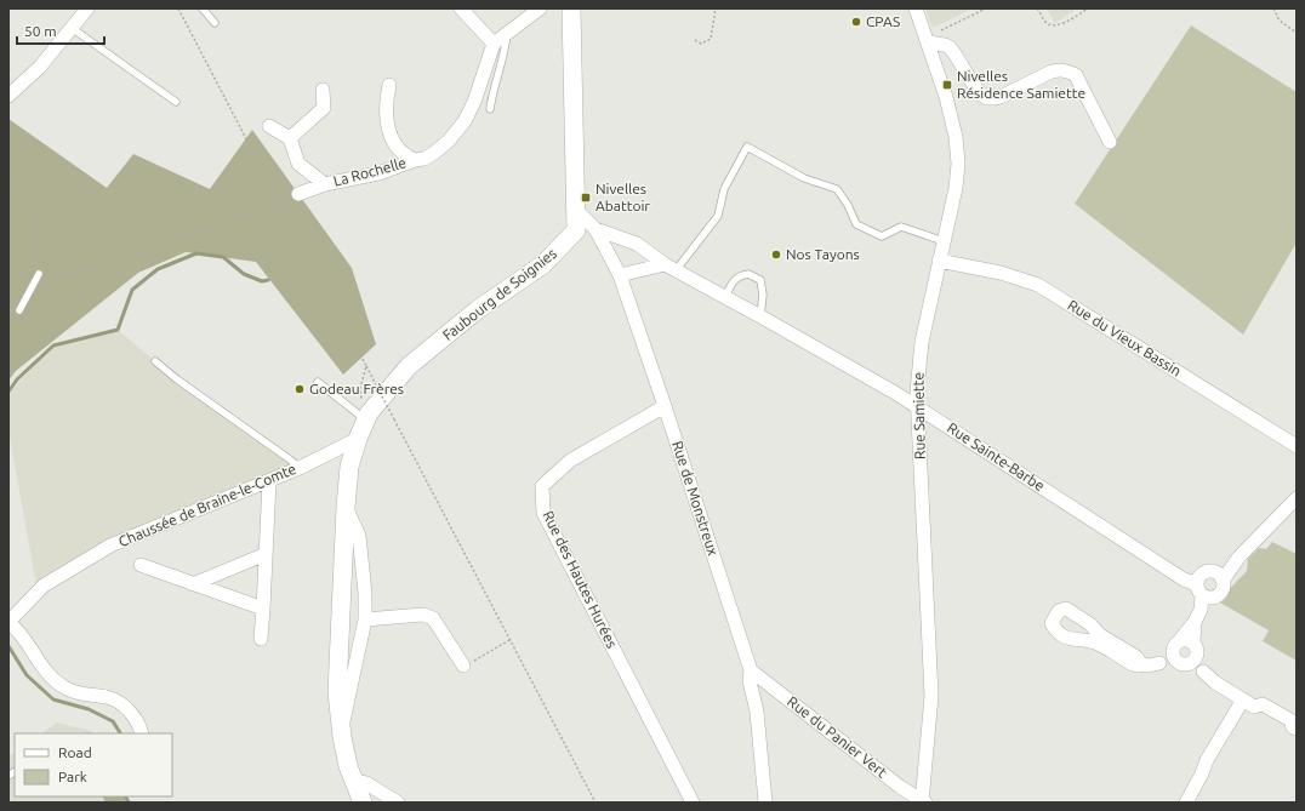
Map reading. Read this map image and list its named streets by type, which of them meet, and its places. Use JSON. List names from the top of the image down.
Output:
{
  "streets": {
    "street": [
      "La Rochelle",
      "Faubourg de Soignies",
      "Rue du Vieux Bassin",
      "Rue Samiette",
      "Rue Sainte-Barbe",
      "Rue de Monstreux",
      "Chaussée de Braine-le-Comte",
      "Rue des Hautes Hurées",
      "Rue du Panier Vert"
    ]
  },
  "crossings": [
    ["Faubourg de Soignies", "Rue de Monstreux"],
    ["Faubourg de Soignies", "Chaussée de Braine-le-Comte"],
    ["Rue du Vieux Bassin", "Rue Samiette"],
    ["Rue Samiette", "Rue Sainte-Barbe"],
    ["Rue Samiette", "Rue du Panier Vert"],
    ["Rue Sainte-Barbe", "Rue de Monstreux"],
    ["Rue de Monstreux", "Rue des Hautes Hurées"],
    ["Rue de Monstreux", "Rue du Panier Vert"]
  ],
  "places": {
    "other": ["CPAS", "Nos Tayons", "Godeau Frères"],
    "transit": ["Nivelles Résidence Samiette", "Nivelles Abattoir"]
  },
  "legend": ["Road", "Park"],
  "scale_bar": "50 m"
}
